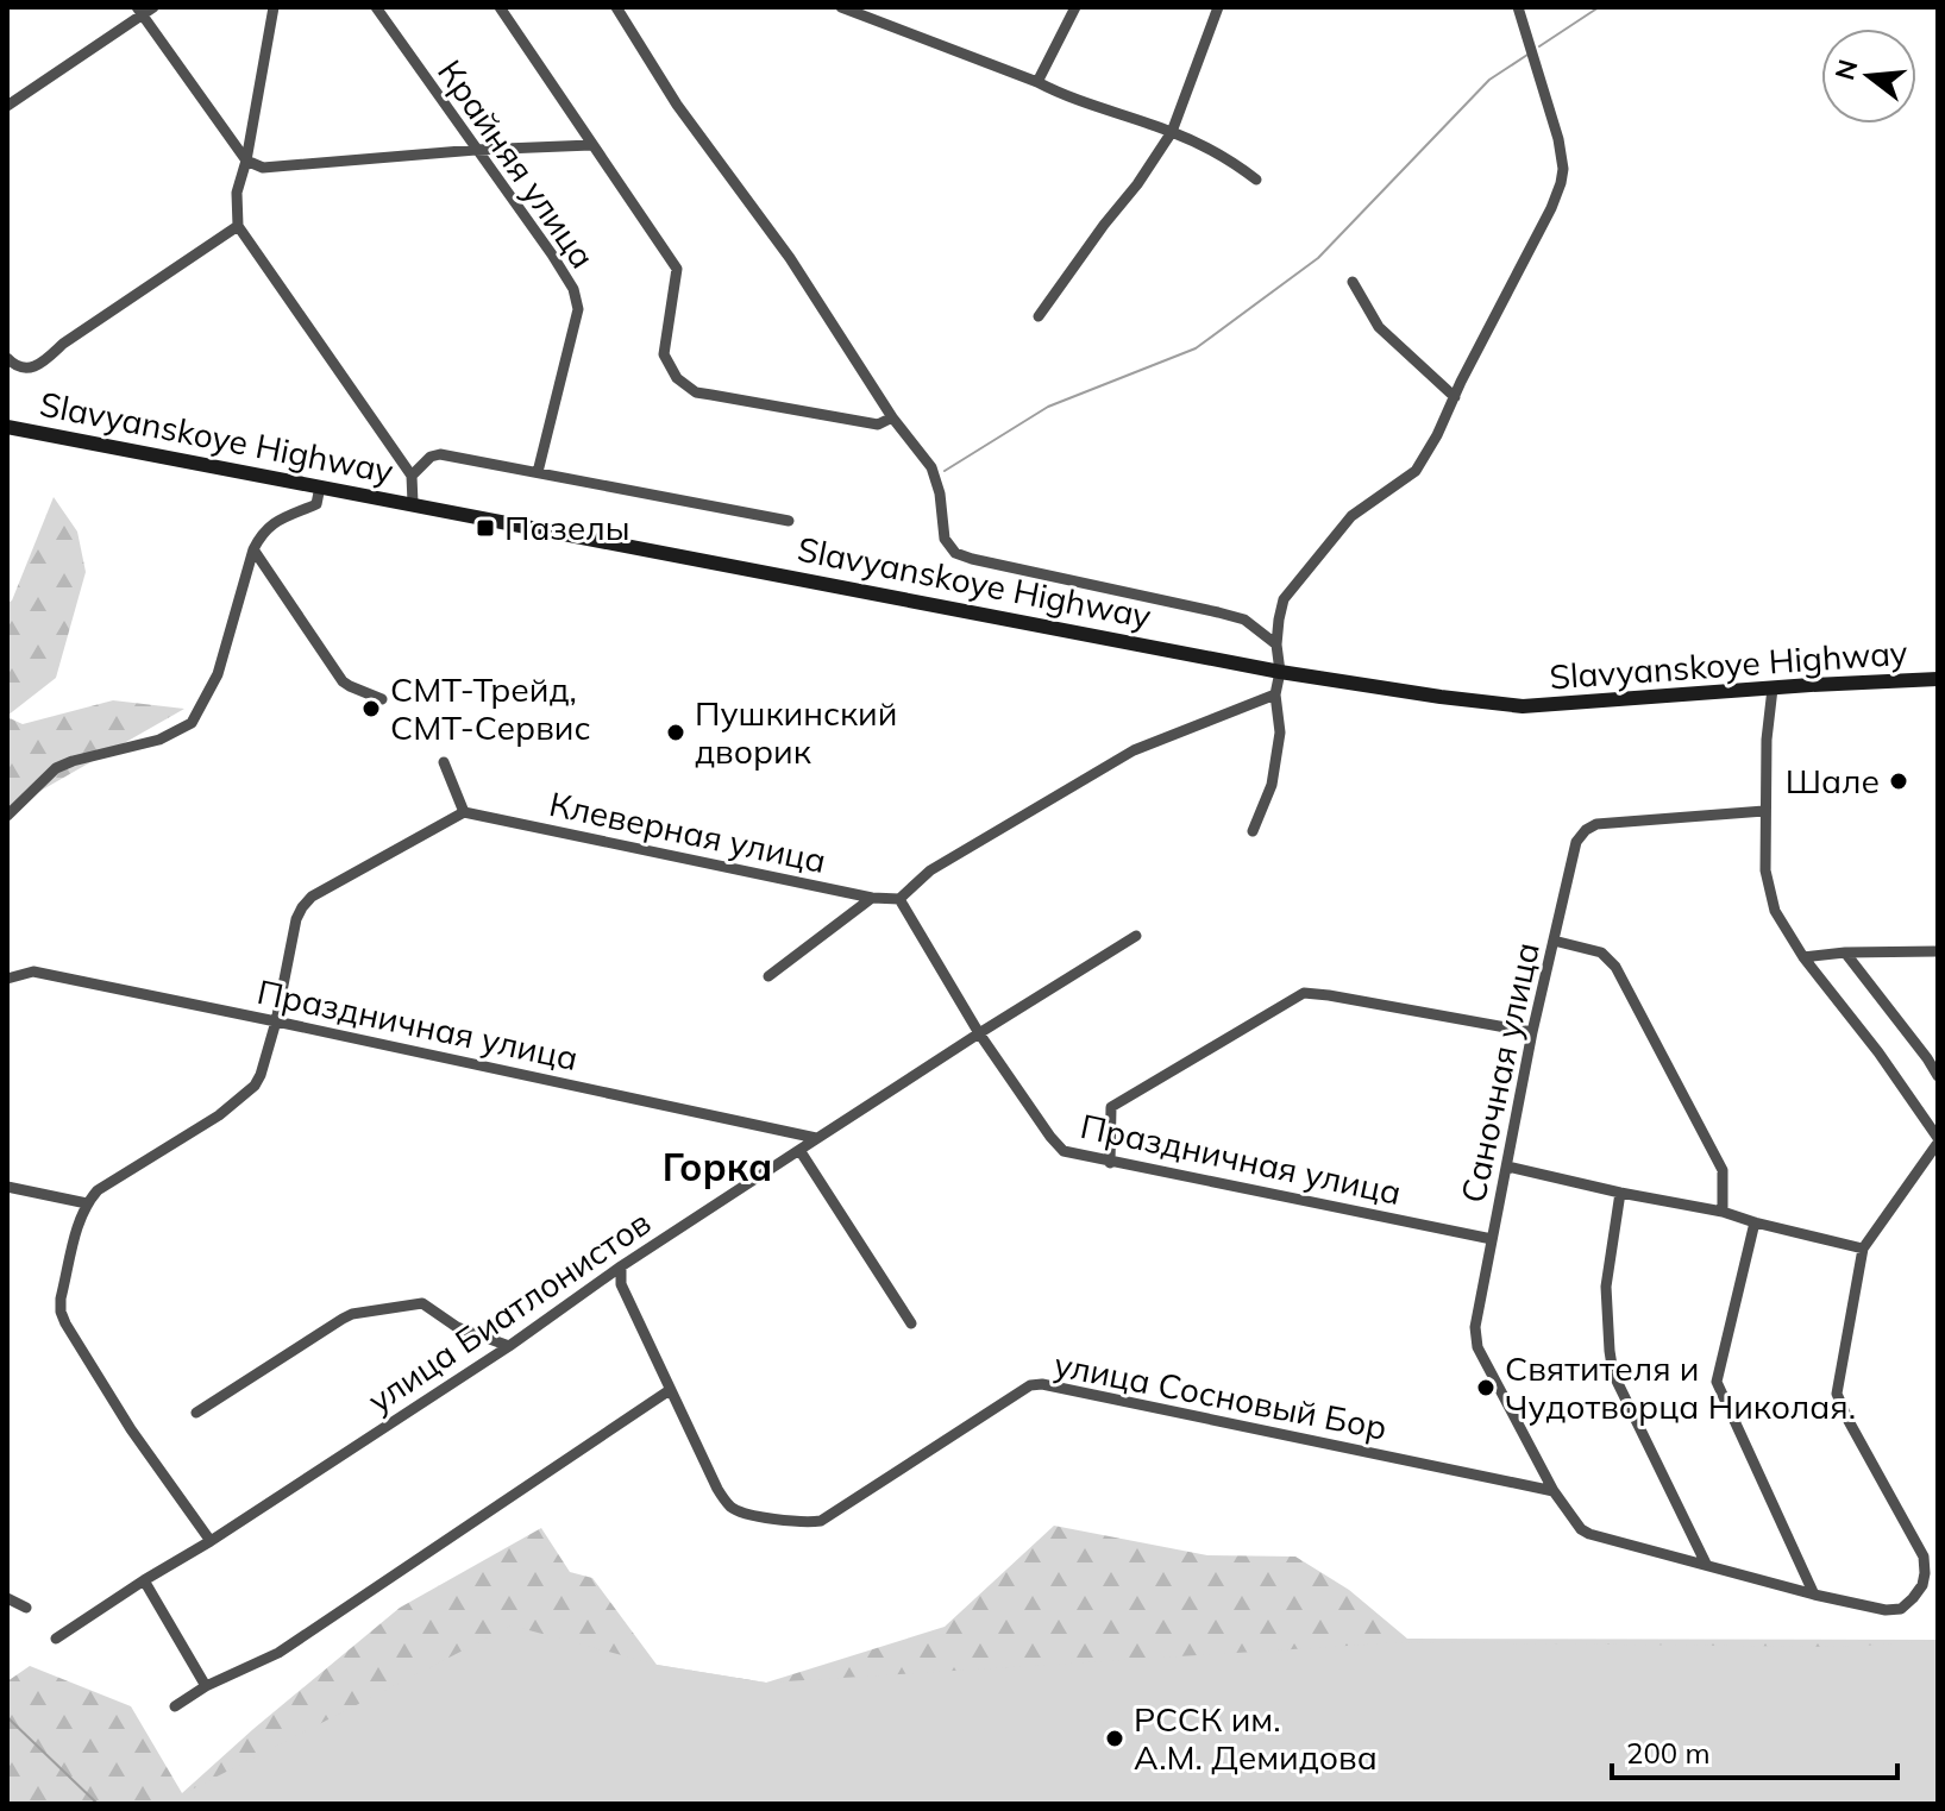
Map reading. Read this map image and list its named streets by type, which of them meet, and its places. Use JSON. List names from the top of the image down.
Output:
{
  "streets": {
    "main road": ["Slavyanskoye Highway"],
    "street": [
      "Крайняя улица",
      "Клеверная улица",
      "Праздничная улица",
      "Саночная улица",
      "улица Биатлонистов",
      "улица Сосновый Бор"
    ]
  },
  "crossings": [
    ["Клеверная улица", "Праздничная улица"],
    ["Праздничная улица", "Саночная улица"],
    ["Праздничная улица", "улица Биатлонистов"],
    ["Саночная улица", "улица Сосновый Бор"],
    ["улица Биатлонистов", "улица Сосновый Бор"]
  ],
  "districts": ["Горка"],
  "places": {
    "transit": ["Пазелы"],
    "other": [
      "СМТ-Трейд, СМТ-Сервис",
      "Пушкинский дворик",
      "Шале",
      "Святителя и Чудотворца Николая.",
      "РССК им. А.М. Демидова"
    ]
  },
  "scale_bar": "200 m",
  "north": "left"
}
